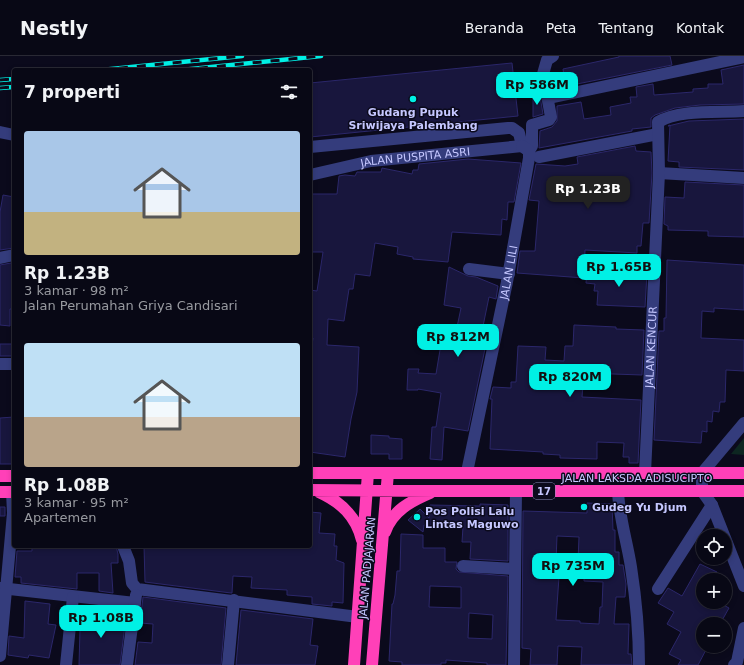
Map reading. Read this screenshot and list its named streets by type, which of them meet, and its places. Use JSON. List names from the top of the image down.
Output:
{
  "streets": {
    "highway": ["JALAN LAKSDA ADISUCIPTO", "17", "JALAN PADJAJARAN"],
    "street": ["JALAN PUSPITA ASRI", "JALAN LILI", "JALAN KENCUR"]
  },
  "crossings": [
    ["JALAN PUSPITA ASRI", "JALAN LILI"],
    ["JALAN PUSPITA ASRI", "JALAN KENCUR"],
    ["JALAN LILI", "JALAN LAKSDA ADISUCIPTO"],
    ["JALAN KENCUR", "JALAN LAKSDA ADISUCIPTO"],
    ["JALAN LAKSDA ADISUCIPTO", "17"],
    ["JALAN LAKSDA ADISUCIPTO", "JALAN PADJAJARAN"],
    ["17", "JALAN PADJAJARAN"]
  ],
  "places": ["Gudang Pupuk Sriwijaya Palembang", "Gudeg Yu Djum", "Pos Polisi Lalu Lintas Maguwo"],
  "page": {
    "header": "Nestly",
    "nav": [
      "Beranda",
      "Peta",
      "Tentang",
      "Kontak"
    ],
    "heading": "7 properti",
    "price": [
      "Rp 586M",
      "Rp 1.23B",
      "Rp 1.65B",
      "Rp 812M",
      "Rp 820M",
      "Rp 735M",
      "Rp 1.08B"
    ],
    "list": [
      {
        "name": "Rp 1.23B",
        "note": "3 kamar · 98 m² · Jalan Perumahan Griya Candisari"
      },
      {
        "name": "Rp 1.08B",
        "note": "3 kamar · 95 m² · Apartemen"
      }
    ],
    "map_buttons": ["+", "−"]
  }
}
